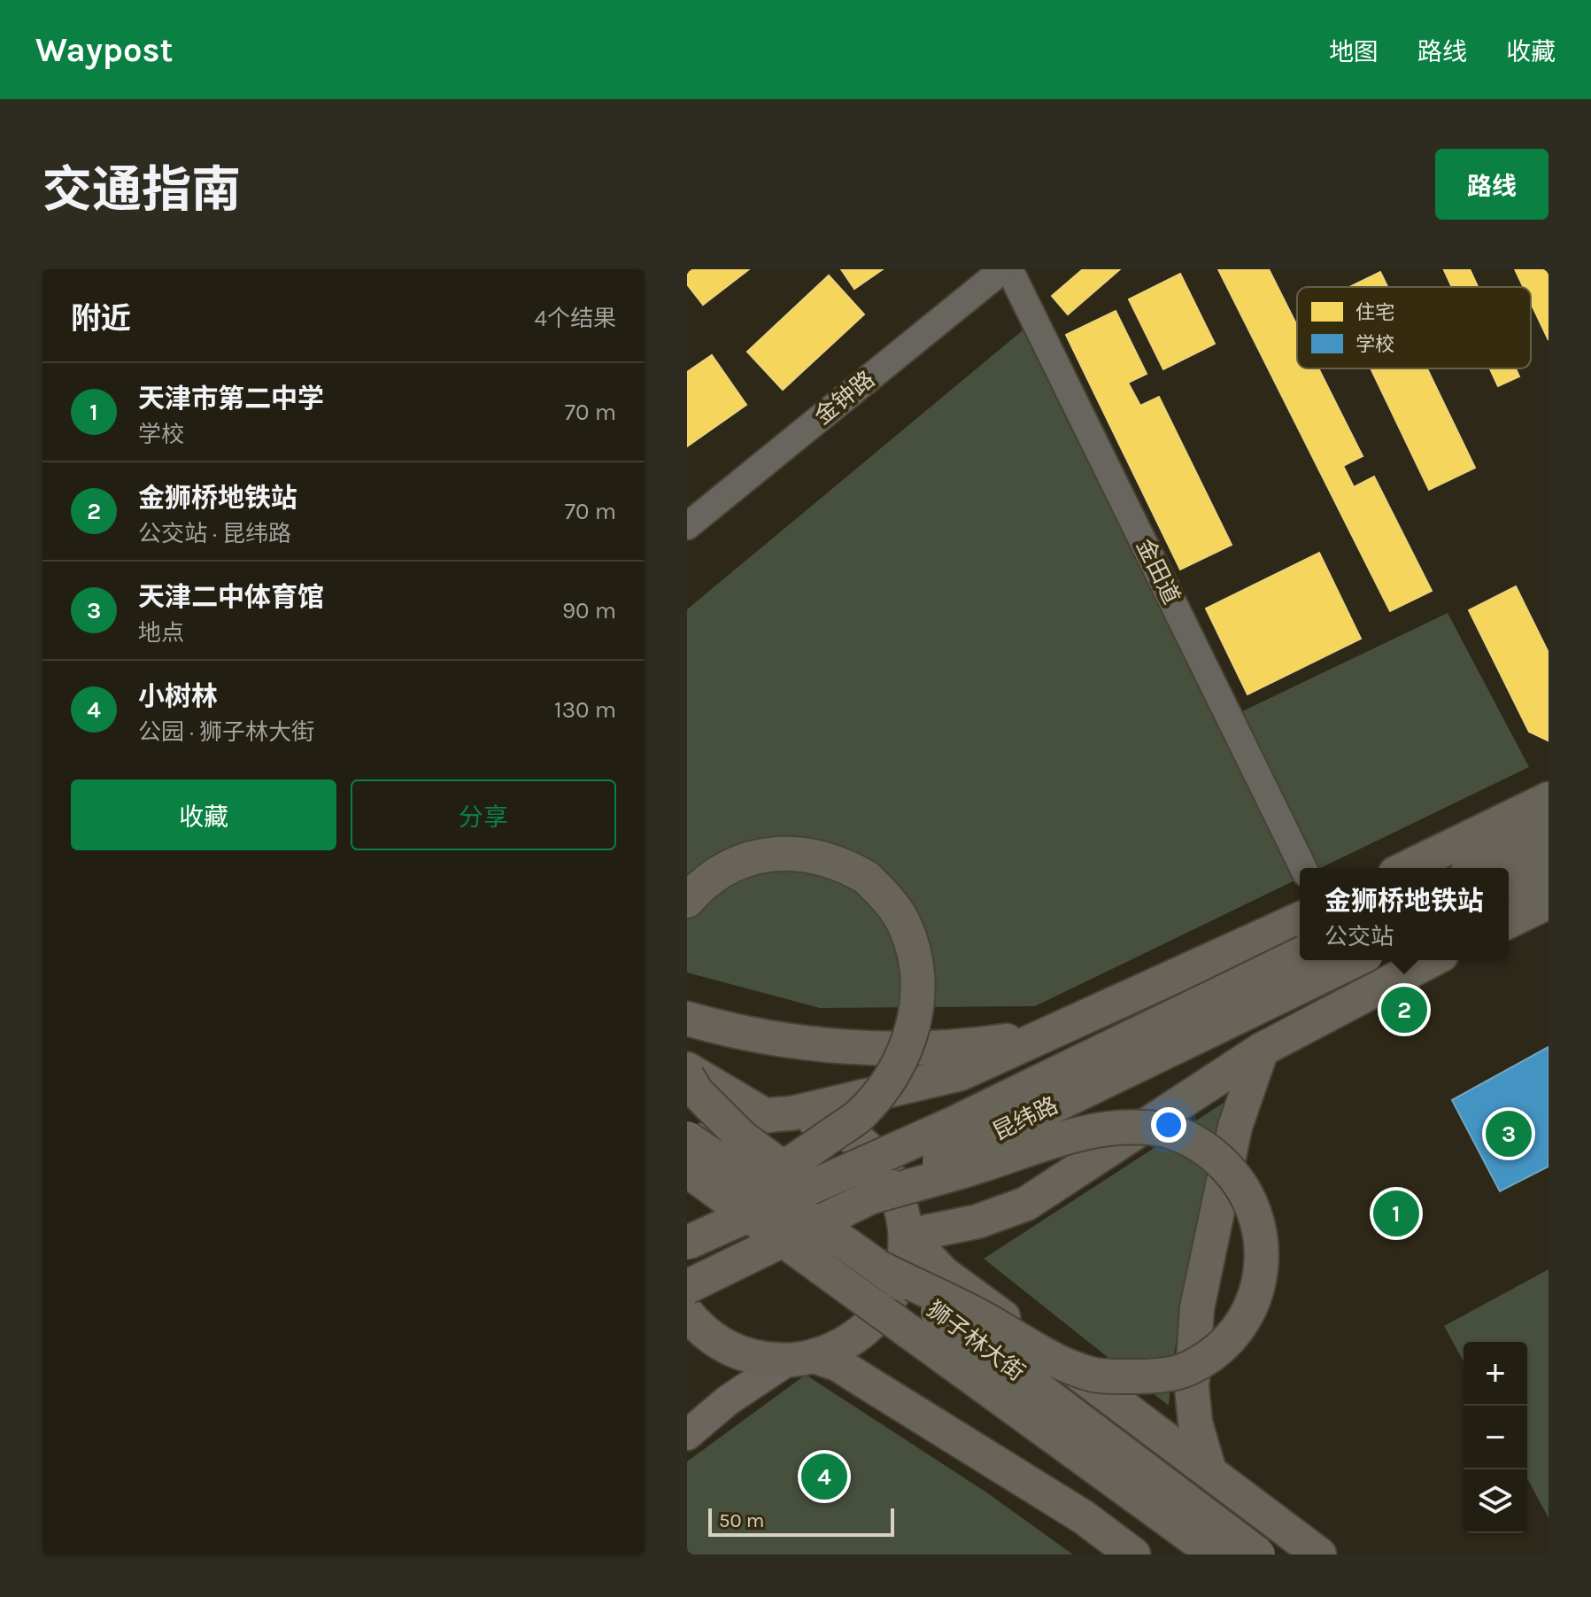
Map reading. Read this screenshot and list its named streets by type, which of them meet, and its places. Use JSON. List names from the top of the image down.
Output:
{
  "streets": {
    "main road": ["昆纬路", "狮子林大街"],
    "street": ["金钟路", "金田道"]
  },
  "legend": ["住宅", "学校"],
  "scale_bar": "50 m",
  "page": {
    "header": "Waypost",
    "nav": ["地图", "路线", "收藏"],
    "title": "交通指南",
    "buttons": [
      "路线",
      ["收藏", "分享"]
    ],
    "heading": ["附近", "4个结果"],
    "list": [
      {
        "mark": "1",
        "name": "天津市第二中学",
        "note": "学校",
        "value": "70 m"
      },
      {
        "mark": "2",
        "name": "金狮桥地铁站",
        "note": "公交站 · 昆纬路",
        "value": "70 m"
      },
      {
        "mark": "3",
        "name": "天津二中体育馆",
        "note": "地点",
        "value": "90 m"
      },
      {
        "mark": "4",
        "name": "小树林",
        "note": "公园 · 狮子林大街",
        "value": "130 m"
      }
    ],
    "popup": ["金狮桥地铁站", "公交站"],
    "pins": [
      "2",
      "3",
      "1",
      "4"
    ],
    "map_buttons": ["+", "−"],
    "scale": "50 m"
  }
}
